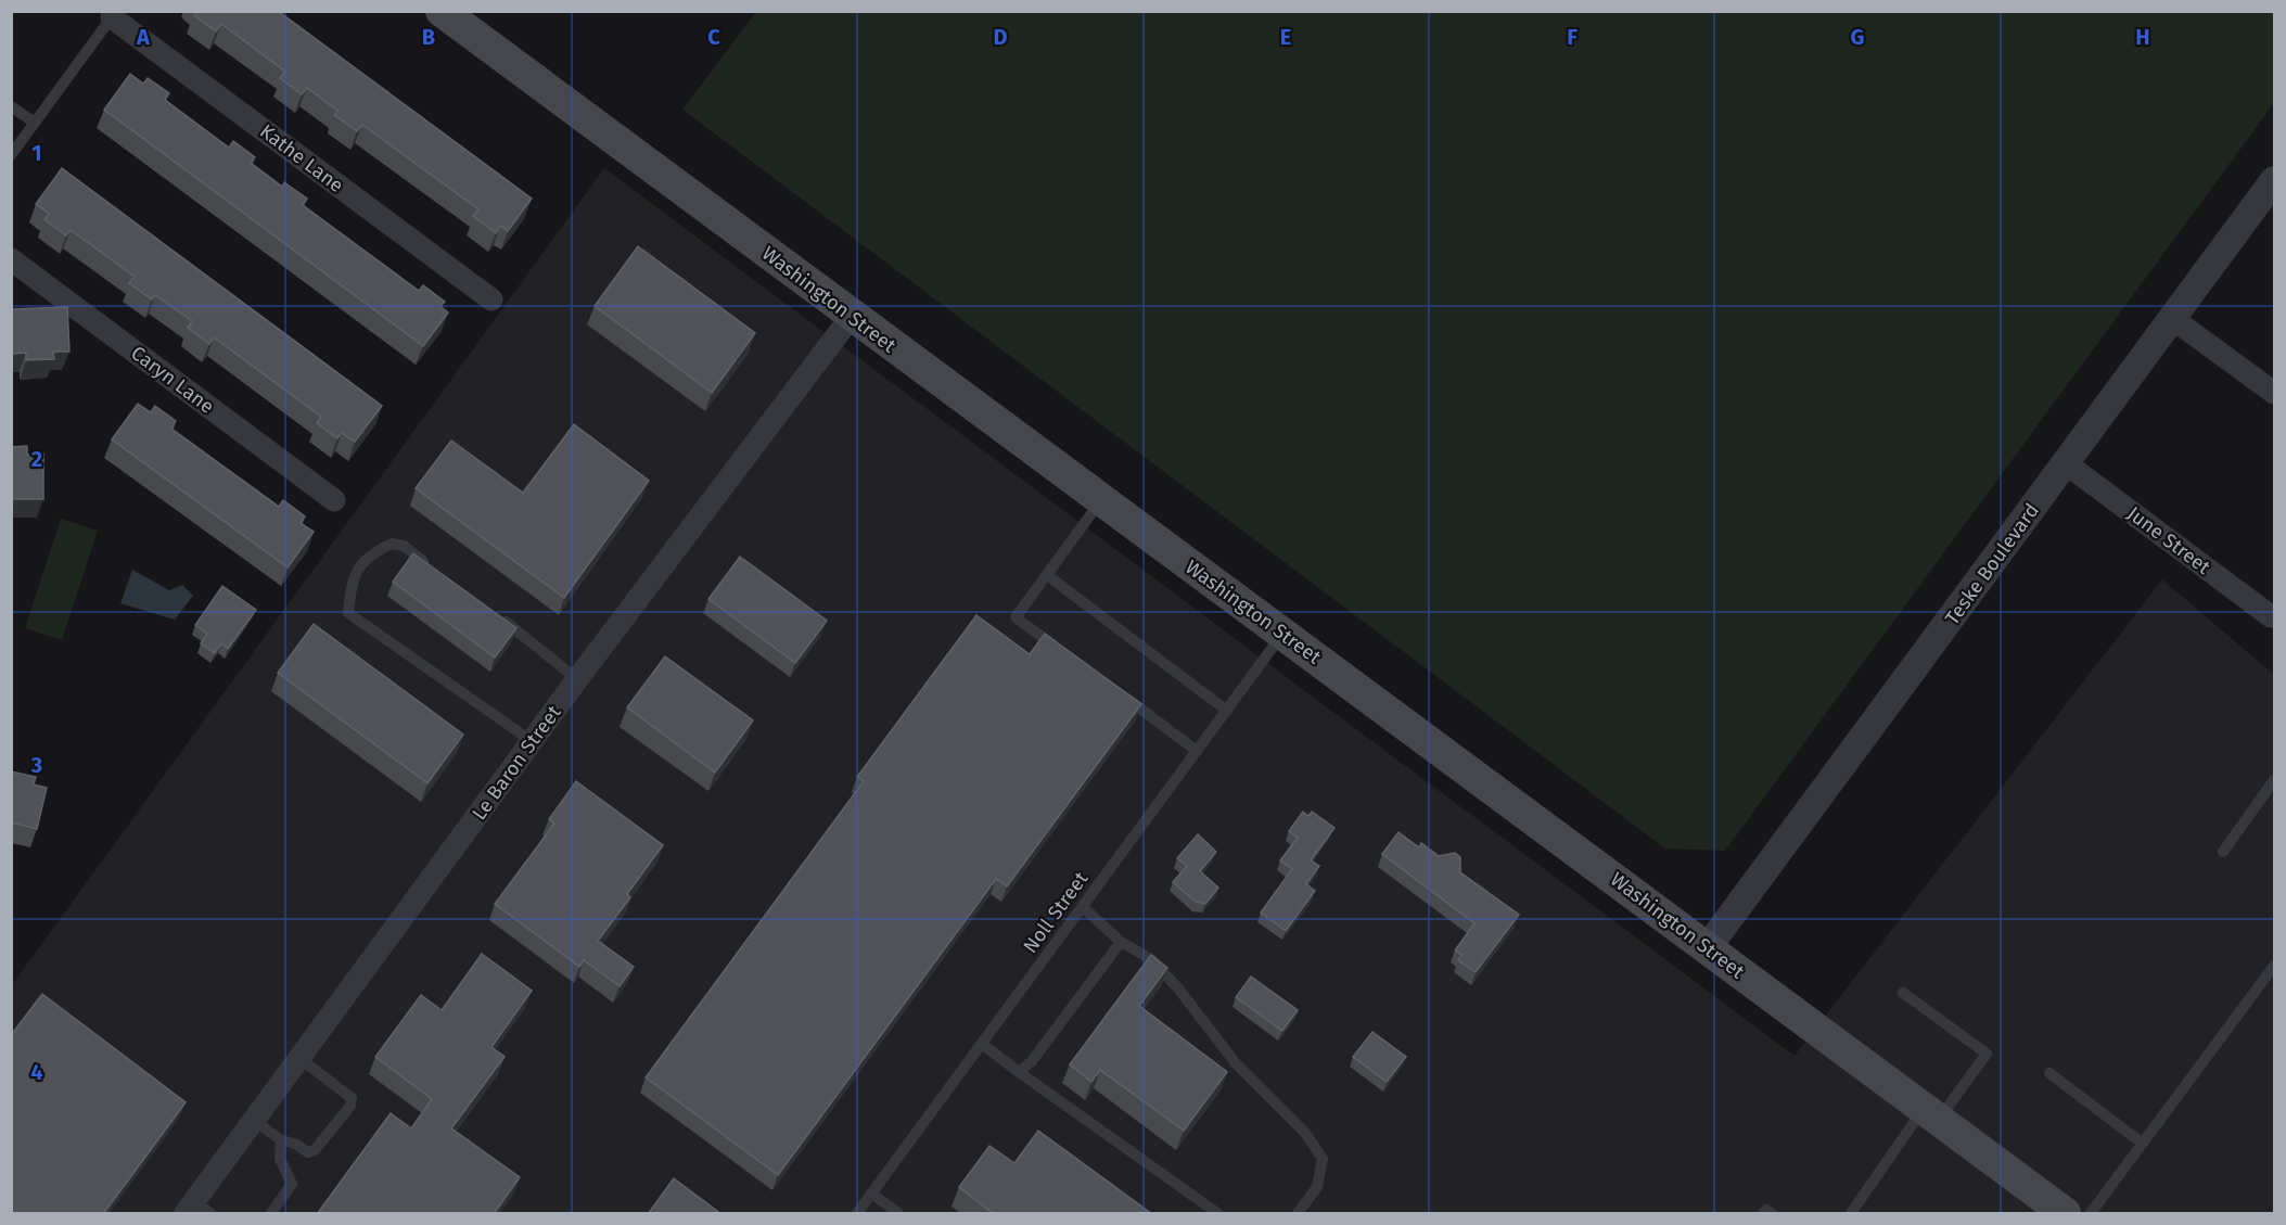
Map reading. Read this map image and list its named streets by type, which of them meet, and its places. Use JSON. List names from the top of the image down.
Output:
{
  "streets": {
    "main road": ["Washington Street"],
    "street": [
      "Kathe Lane",
      "Caryn Lane",
      "June Street",
      "Teske Boulevard",
      "Le Baron Street"
    ],
    "lane": ["Noll Street"]
  },
  "crossings": [
    ["Washington Street", "Teske Boulevard"],
    ["Washington Street", "Le Baron Street"],
    ["Washington Street", "Noll Street"],
    ["June Street", "Teske Boulevard"]
  ],
  "grid": {
    "columns": [
      "A",
      "B",
      "C",
      "D",
      "E",
      "F",
      "G",
      "H"
    ],
    "rows": [
      "1",
      "2",
      "3",
      "4"
    ]
  }
}
